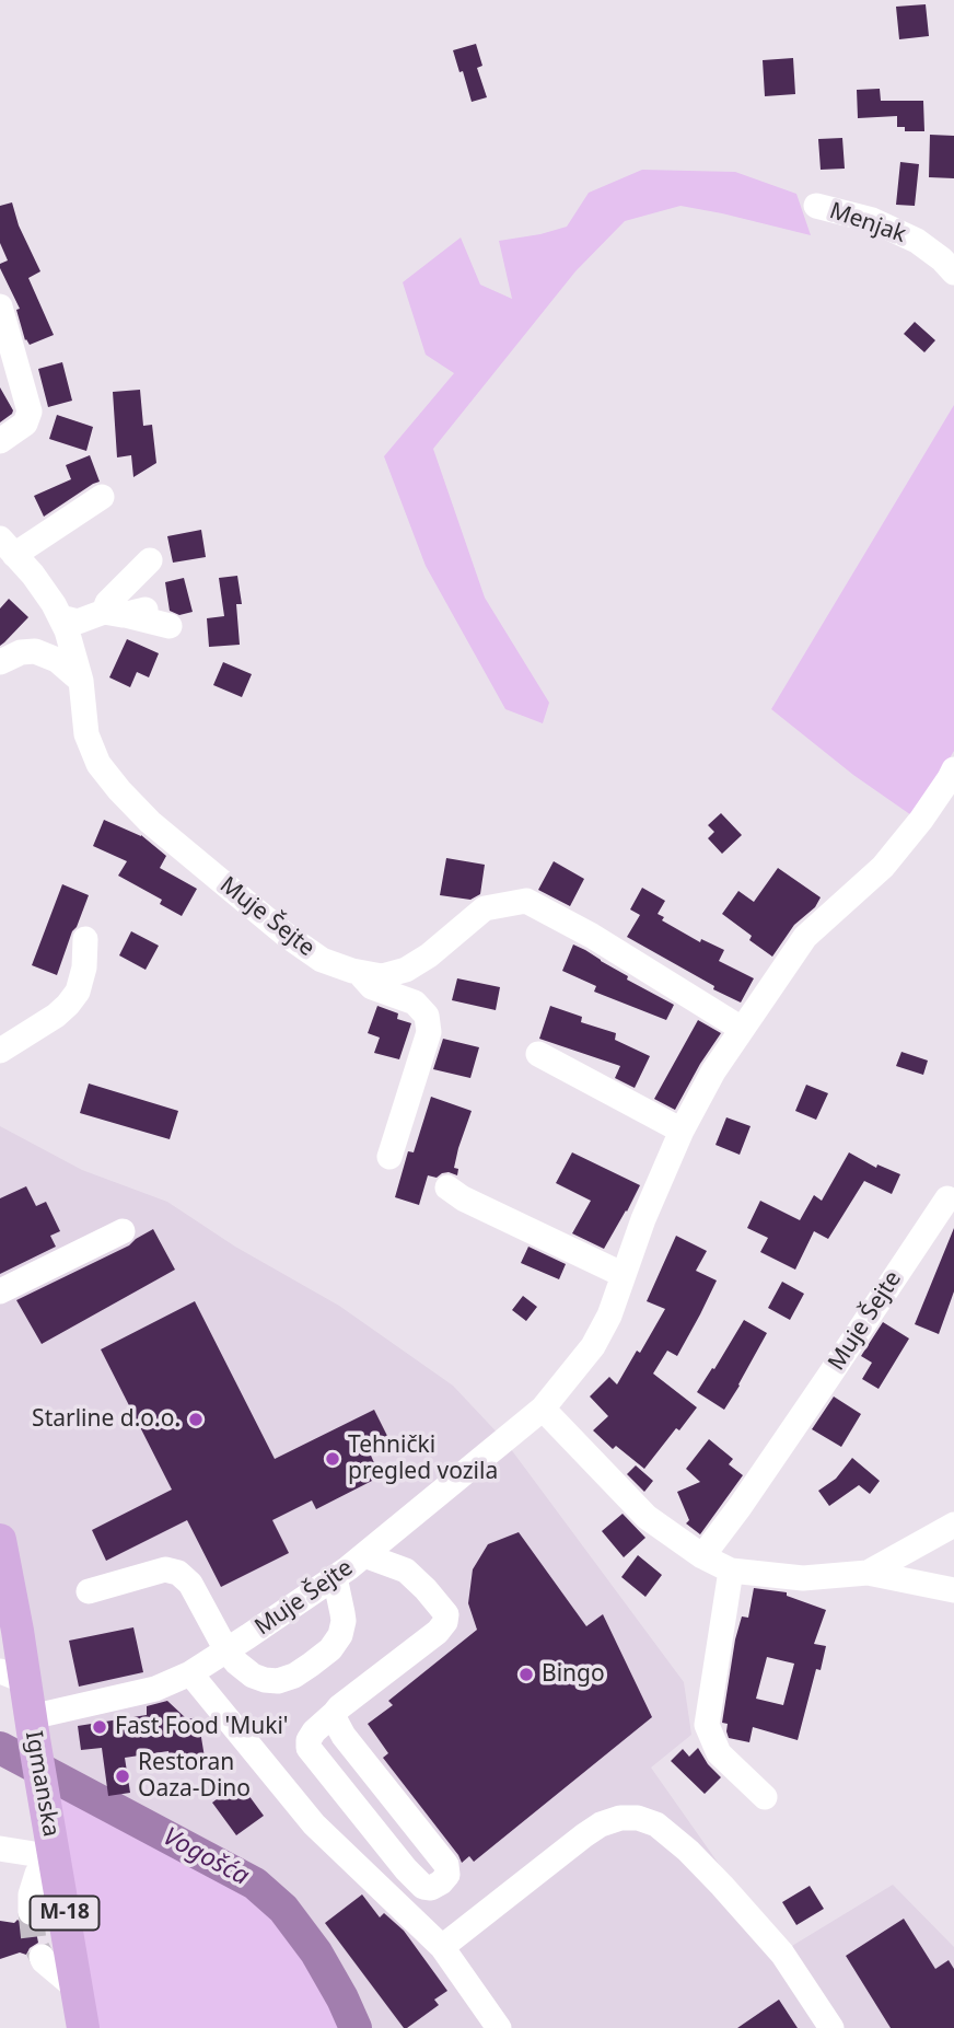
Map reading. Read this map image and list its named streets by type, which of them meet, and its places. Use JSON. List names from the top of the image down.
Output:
{
  "streets": {
    "main road": ["Igmanska", "M-18"],
    "street": ["Menjak", "Muje Šejte"]
  },
  "crossings": [
    ["Muje Šejte", "Igmanska"]
  ],
  "water": ["Vogošća"],
  "places": [
    "Starline d.o.o.",
    "Tehnički pregled vozila",
    "Bingo",
    "Fast Food 'Muki'",
    "Restoran Oaza-Dino"
  ]
}
